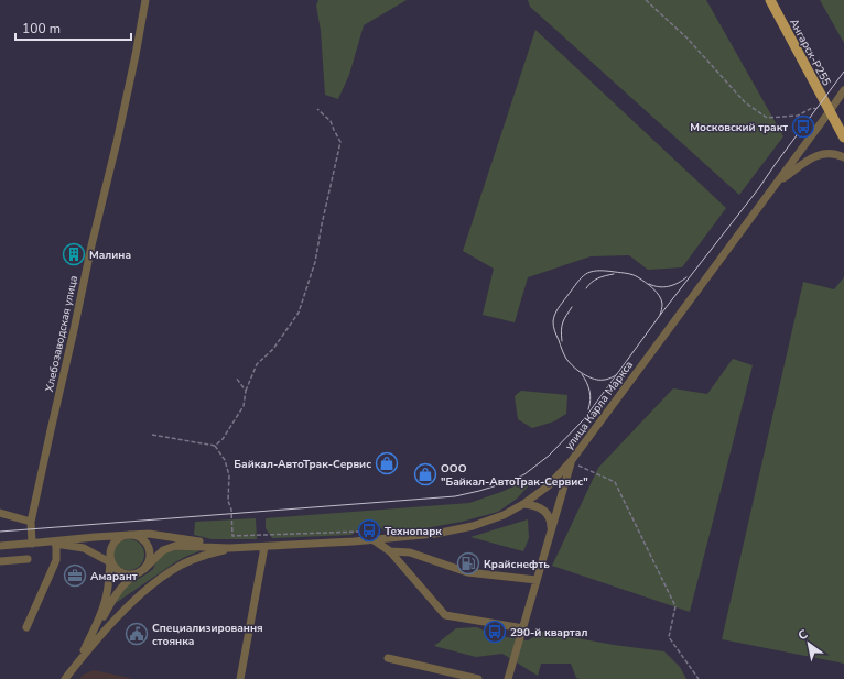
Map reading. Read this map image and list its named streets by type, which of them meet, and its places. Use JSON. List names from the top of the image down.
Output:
{
  "streets": {
    "main road": ["Ангарск-Р255"],
    "street": ["Хлебозаводская улица", "улица Карла Маркса"]
  },
  "crossings": [
    ["Ангарск-Р255", "улица Карла Маркса"],
    ["Хлебозаводская улица", "улица Карла Маркса"]
  ],
  "places": {
    "bus stop": ["Московский тракт", "Технопарк", "290-й квартал"],
    "building": ["Малина"],
    "shop": ["Байкал-АвтоТрак-Сервис", "ООО \"Байкал-АвтоТрак-Сервис\""],
    "fuel station": ["Крайснефть"],
    "office": ["Амарант"],
    "public building": ["Специализировання стоянка"]
  },
  "scale_bar": "100 m",
  "north": "top left"
}
